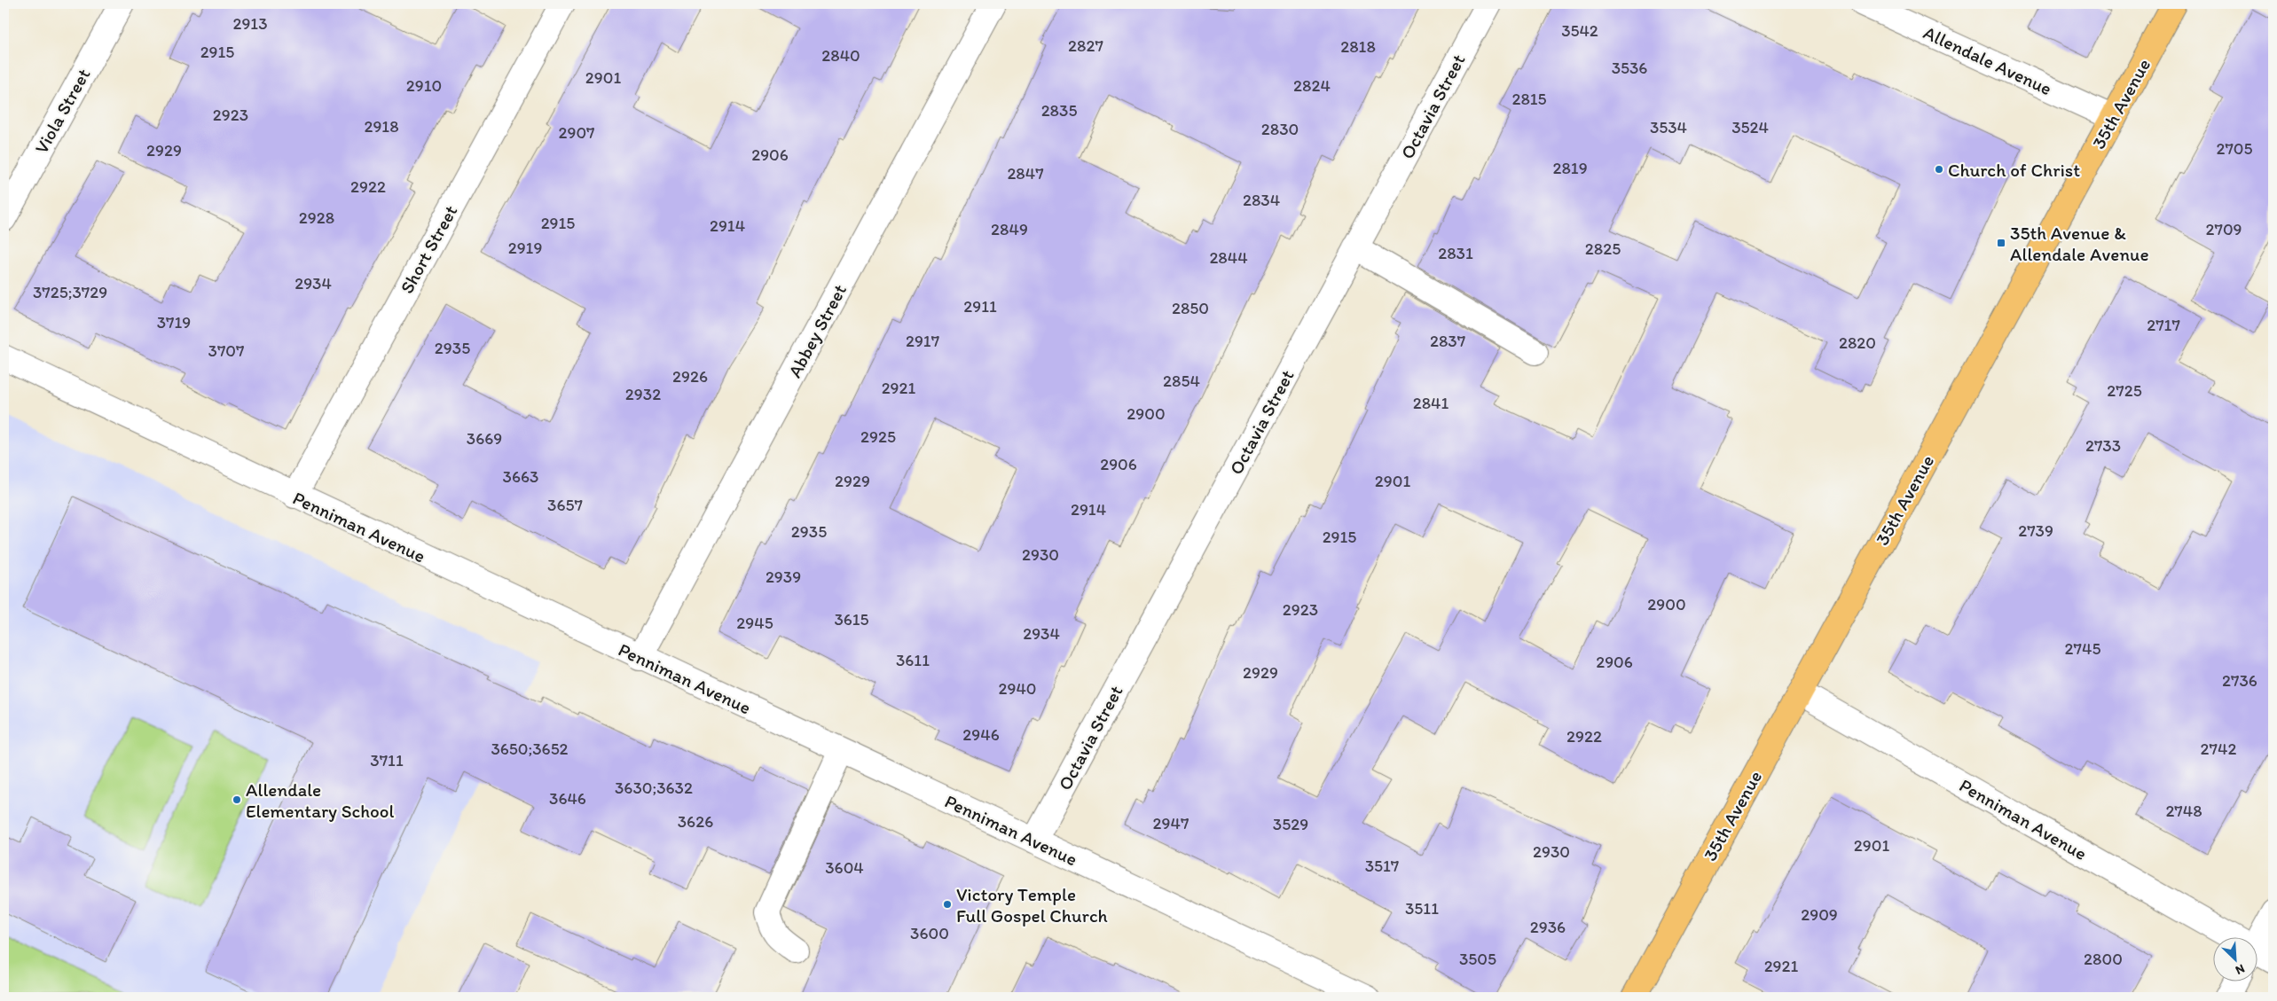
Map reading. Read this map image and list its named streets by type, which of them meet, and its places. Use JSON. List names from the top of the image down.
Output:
{
  "streets": {
    "main road": ["35th Avenue"],
    "street": [
      "Allendale Avenue",
      "Octavia Street",
      "Viola Street",
      "Short Street",
      "Abbey Street",
      "Penniman Avenue"
    ]
  },
  "crossings": [
    ["Allendale Avenue", "35th Avenue"],
    ["35th Avenue", "Penniman Avenue"],
    ["Octavia Street", "Penniman Avenue"],
    ["Short Street", "Penniman Avenue"],
    ["Abbey Street", "Penniman Avenue"]
  ],
  "places": {
    "other": ["Church of Christ", "Allendale Elementary School", "Victory Temple Full Gospel Church"],
    "transit": ["35th Avenue & Allendale Avenue"]
  },
  "house_numbers": [
    "2913",
    "3542",
    "2827",
    "2818",
    "2915",
    "2840",
    "3536",
    "2901",
    "2910",
    "2824",
    "2815",
    "2835",
    "2923",
    "2918",
    "3534",
    "3524",
    "2830",
    "2907",
    "2705",
    "2929",
    "2906",
    "2819",
    "2847",
    "2922",
    "2834",
    "2928",
    "2915",
    "2914",
    "2849",
    "2709",
    "2919",
    "2825",
    "2831",
    "2844",
    "2934",
    "3725;3729",
    "2911",
    "2850",
    "3719",
    "2717",
    "2917",
    "2837",
    "2820",
    "2935",
    "3707",
    "2926",
    "2854",
    "2921",
    "2725",
    "2932",
    "2841",
    "2900",
    "2925",
    "3669",
    "2733",
    "2906",
    "3663",
    "2929",
    "2901",
    "3657",
    "2914",
    "2739",
    "2935",
    "2915",
    "2930",
    "2939",
    "2900",
    "2923",
    "3615",
    "2945",
    "2934",
    "2745",
    "3611",
    "2906",
    "2929",
    "2736",
    "2940",
    "2946",
    "2922",
    "3650;3652",
    "2742",
    "3711",
    "3630;3632",
    "3646",
    "2748",
    "3626",
    "2947",
    "3529",
    "2901",
    "2930",
    "3517",
    "3604",
    "3511",
    "2909",
    "2936",
    "3600",
    "3505",
    "2800",
    "2921"
  ],
  "north": "bottom right"
}
